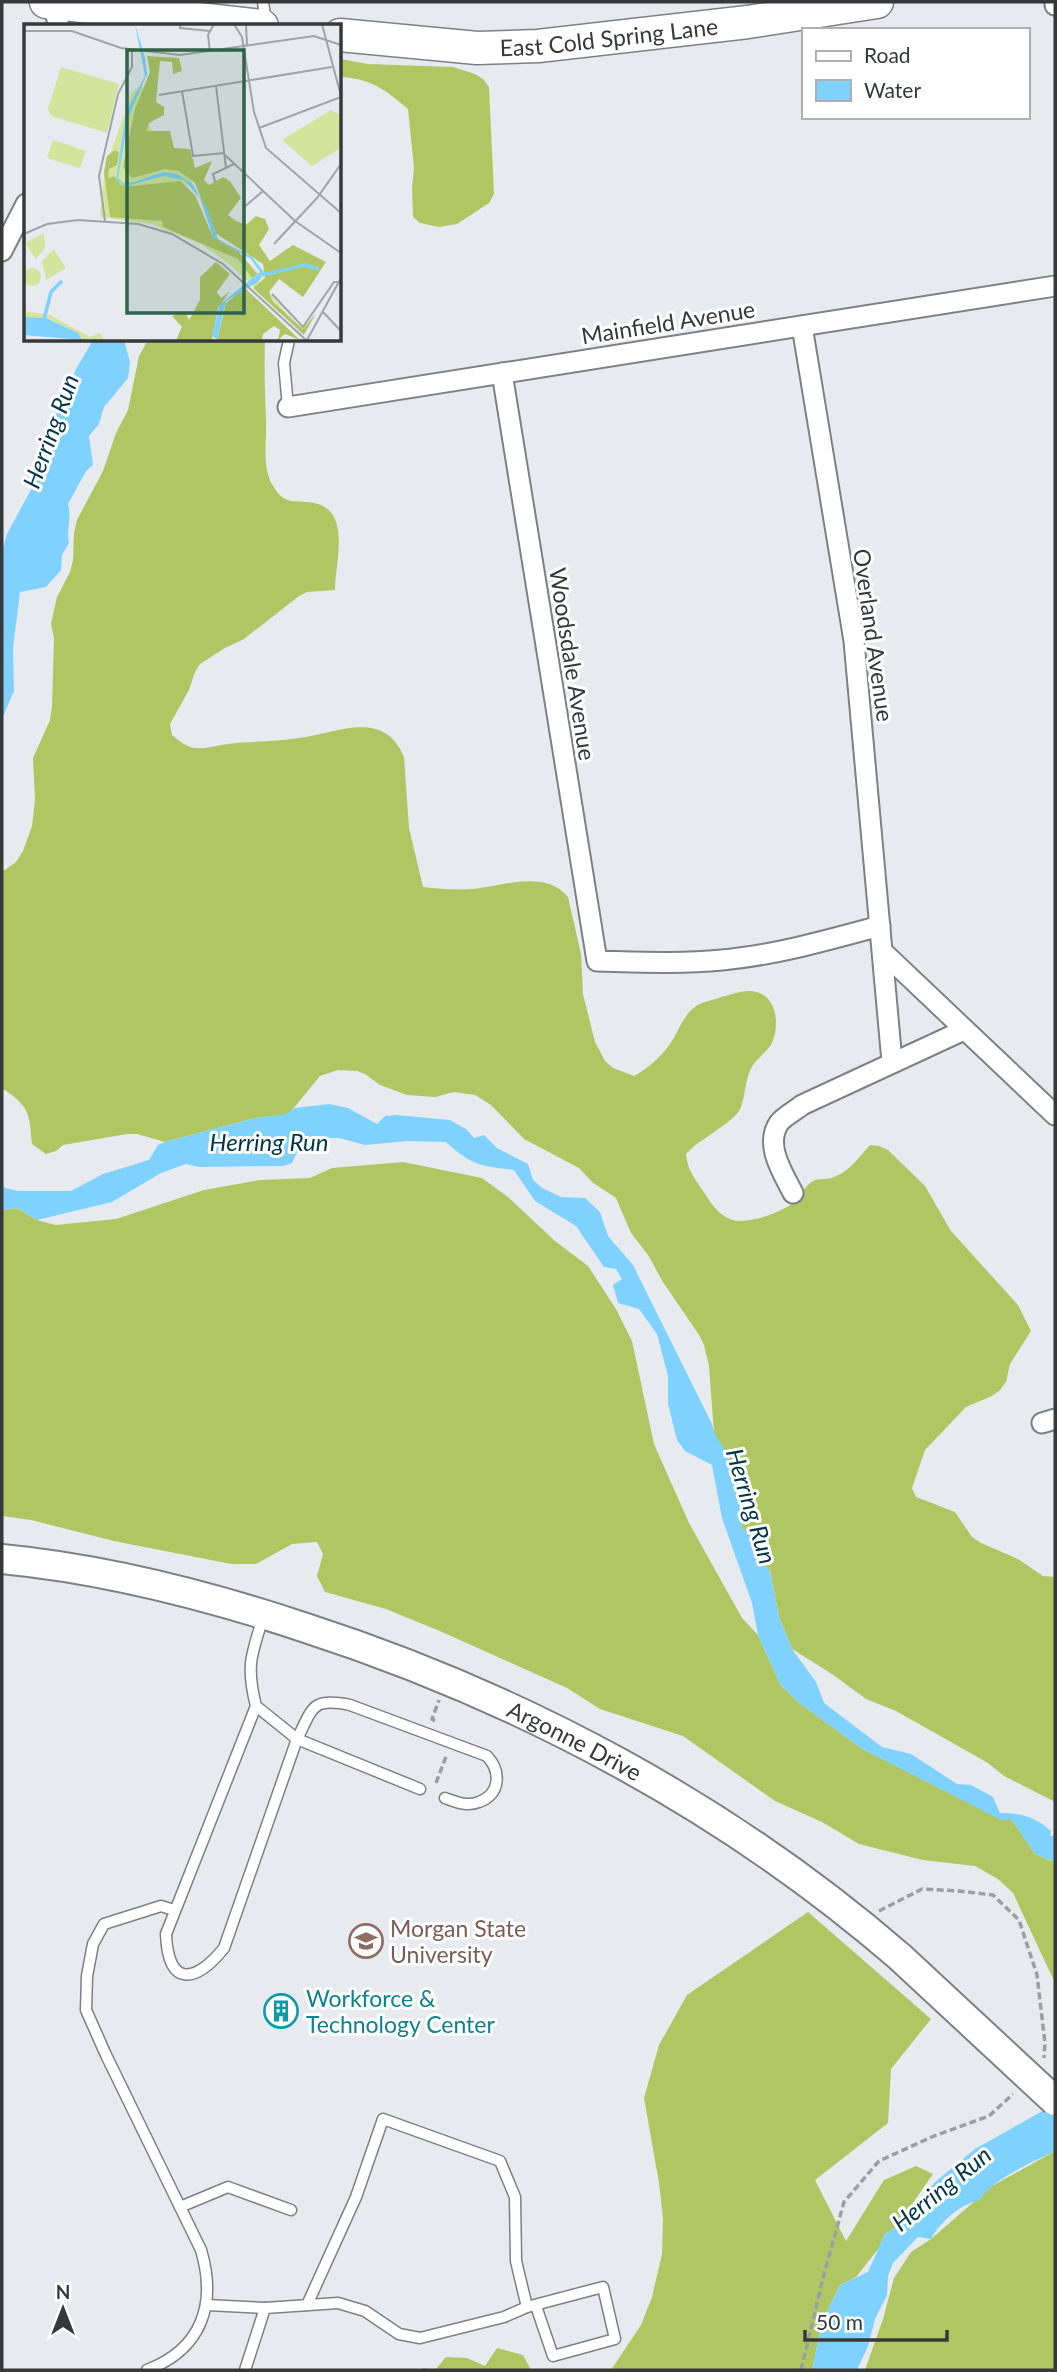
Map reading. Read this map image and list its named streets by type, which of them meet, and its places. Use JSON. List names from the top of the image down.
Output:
{
  "streets": {
    "main road": ["East Cold Spring Lane", "Argonne Drive"],
    "street": ["Mainfield Avenue", "Overland Avenue", "Woodsdale Avenue"]
  },
  "crossings": [
    ["Mainfield Avenue", "Overland Avenue"],
    ["Mainfield Avenue", "Woodsdale Avenue"],
    ["Overland Avenue", "Woodsdale Avenue"]
  ],
  "water": ["Herring Run"],
  "places": {
    "school or university": ["Morgan State University"],
    "building": ["Workforce & Technology Center"]
  },
  "legend": ["Road", "Water"],
  "scale_bar": "50 m",
  "north": "top"
}
